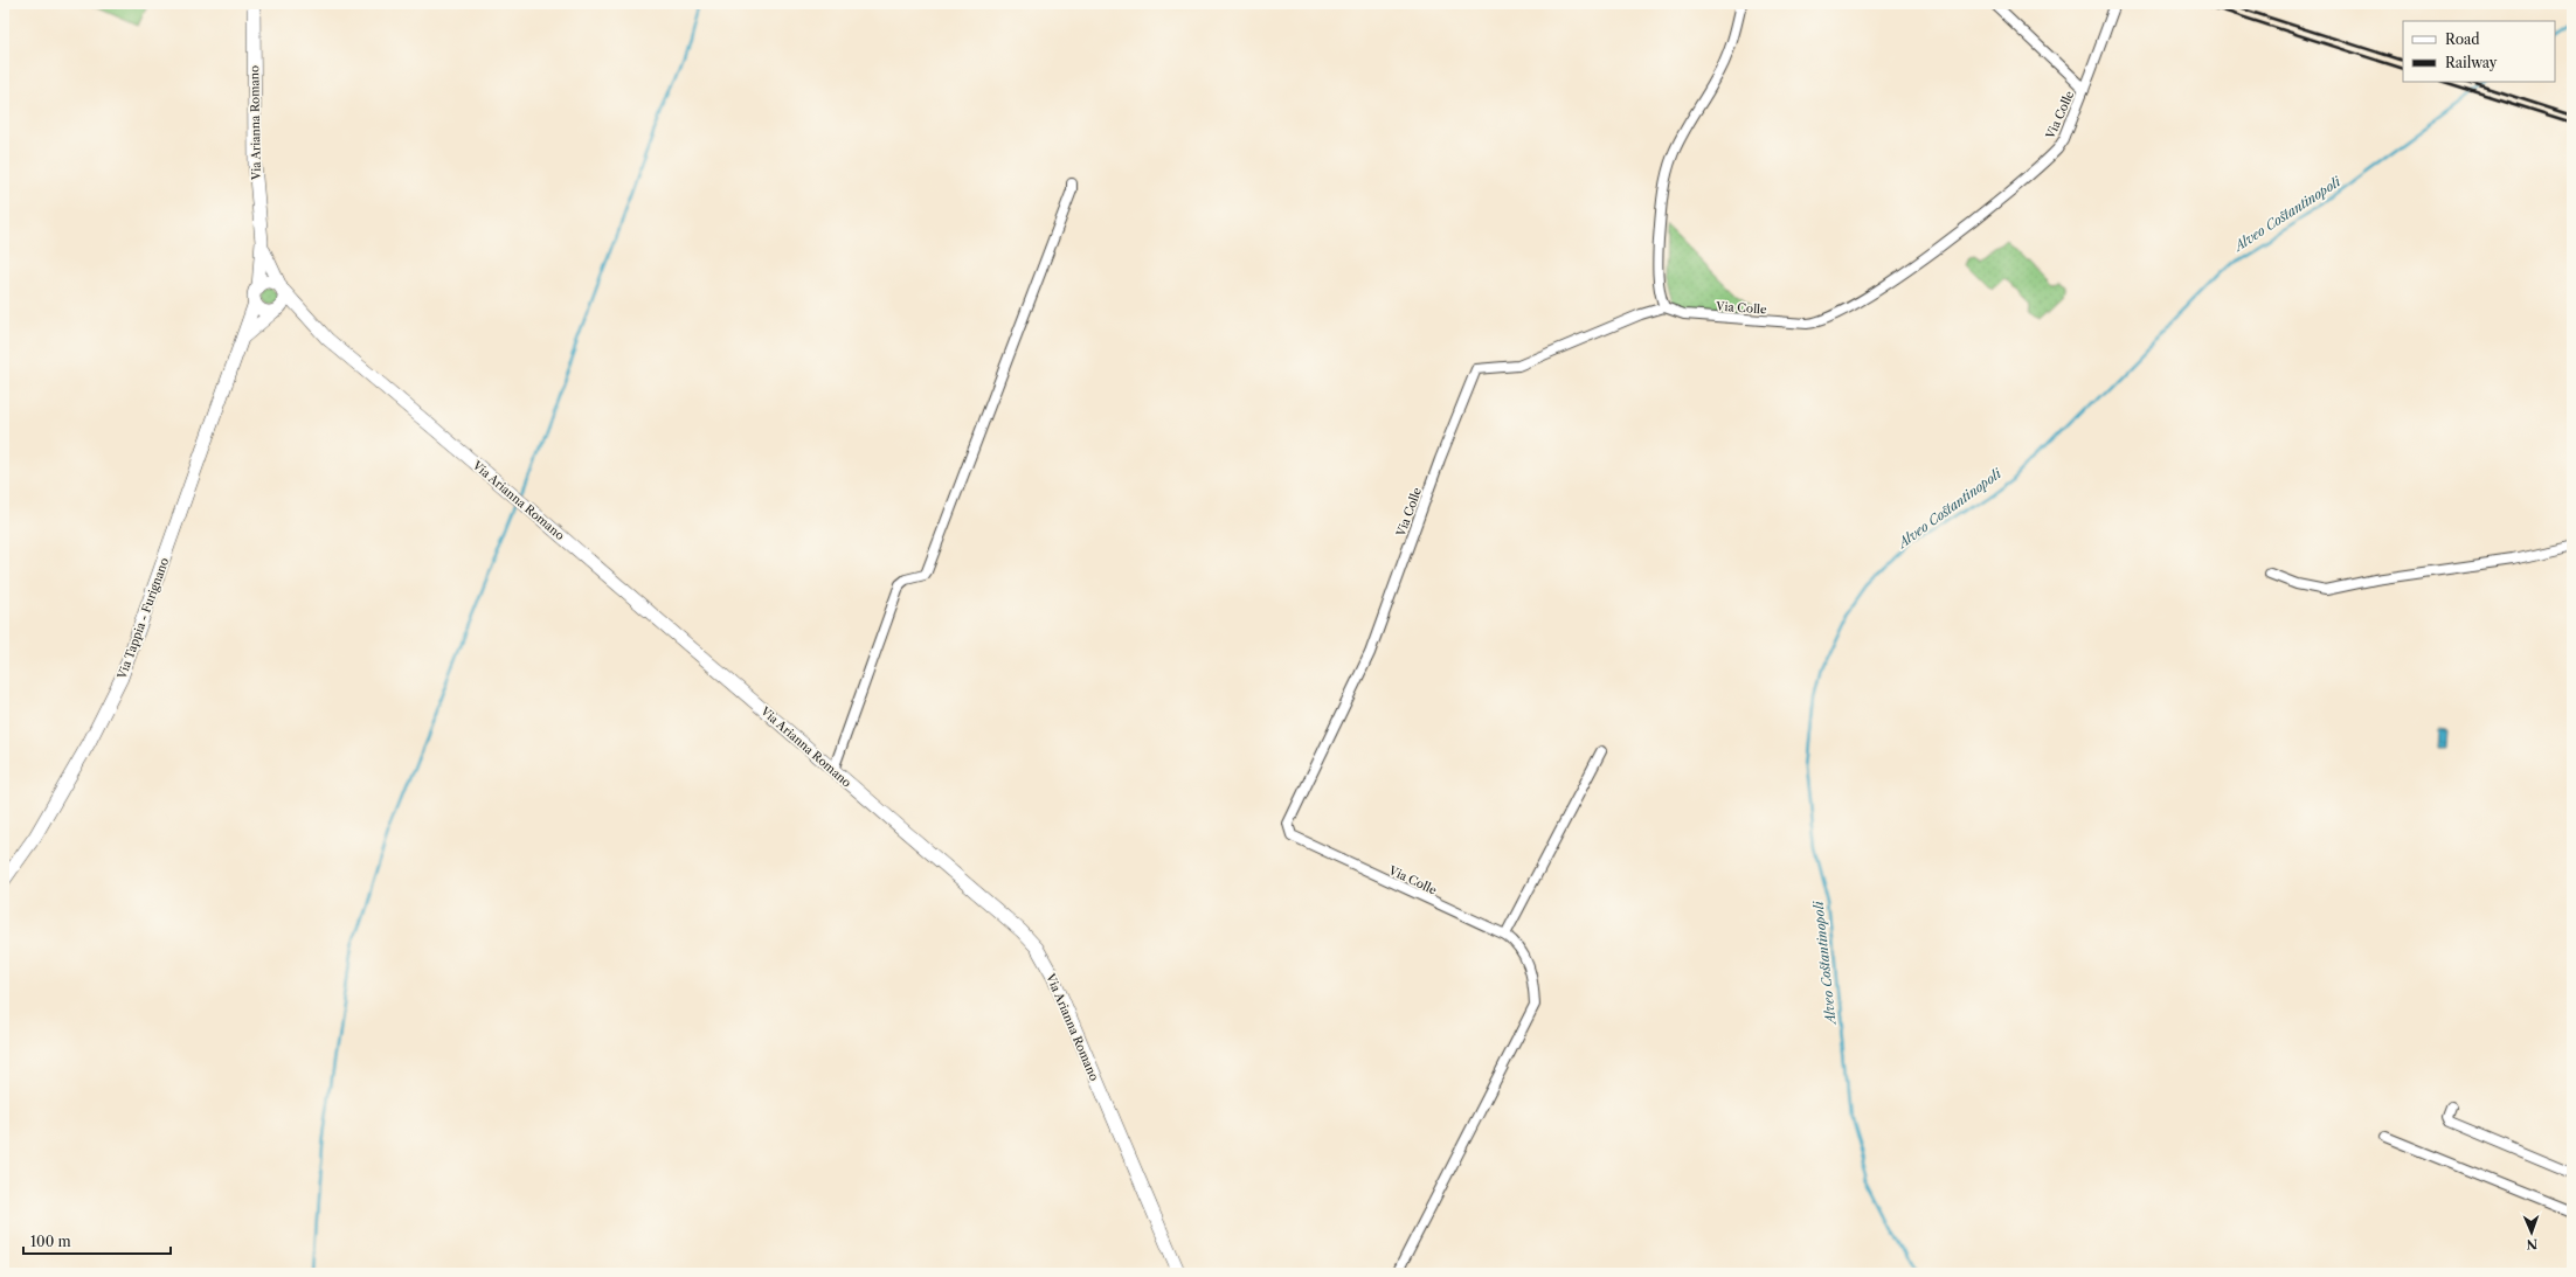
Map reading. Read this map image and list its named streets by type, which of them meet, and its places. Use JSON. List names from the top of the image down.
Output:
{
  "streets": {
    "street": ["Via Colle", "Via Arianna Romano", "Via Tappia - Furignano"]
  },
  "crossings": [
    ["Via Arianna Romano", "Via Tappia - Furignano"]
  ],
  "water": ["Alveo Costantinopoli"],
  "legend": ["Road", "Railway"],
  "scale_bar": "100 m",
  "north": "bottom"
}
